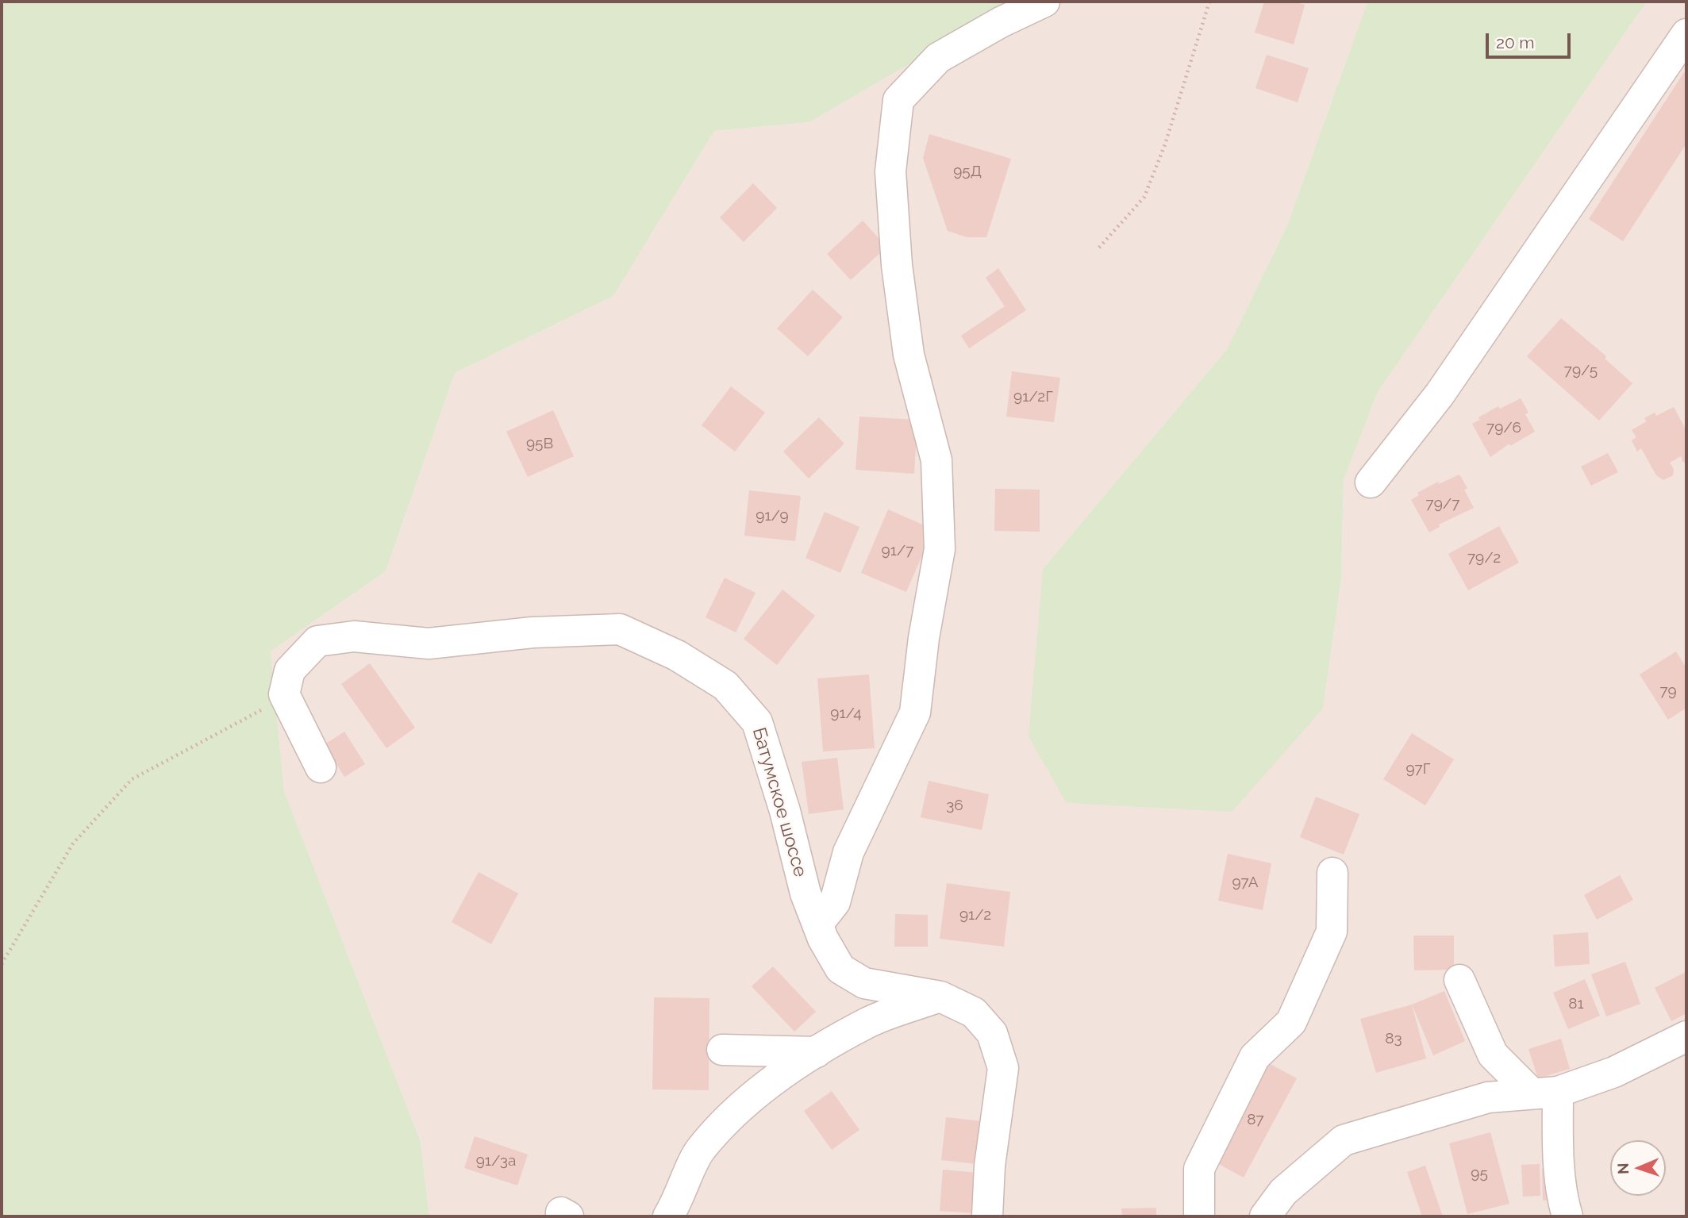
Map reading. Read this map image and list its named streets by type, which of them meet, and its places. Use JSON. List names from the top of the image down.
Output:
{
  "streets": {
    "street": ["Батумское шоссе"]
  },
  "house_numbers": [
    "95Д",
    "79/5",
    "91/2Г",
    "79/6",
    "95В",
    "79/7",
    "91/9",
    "91/7",
    "79/2",
    "79",
    "91/4",
    "97Г",
    "36",
    "97А",
    "91/2",
    "81",
    "83",
    "87",
    "91/3а",
    "95"
  ],
  "scale_bar": "20 m",
  "north": "left"
}
